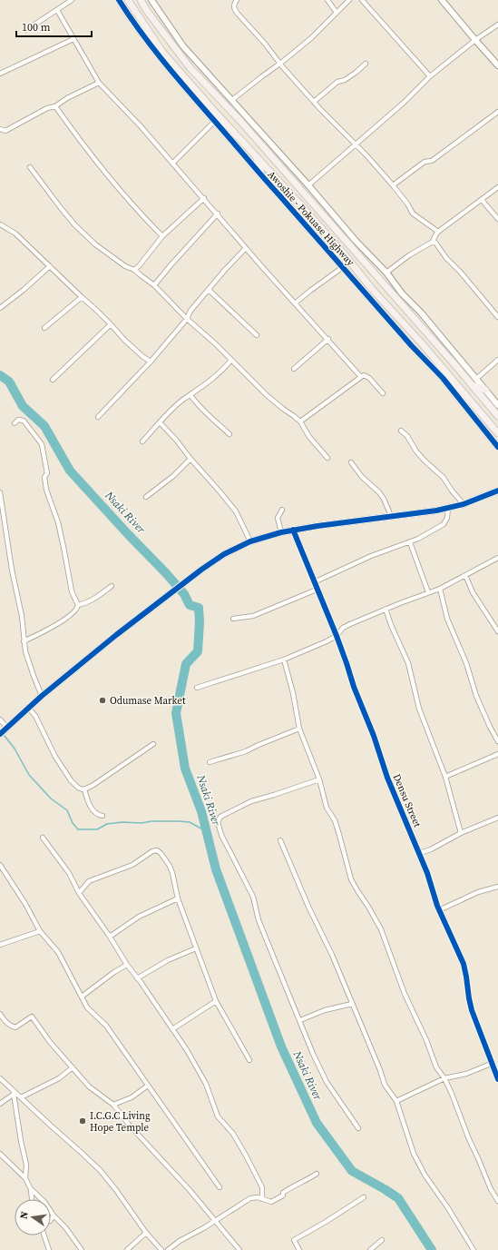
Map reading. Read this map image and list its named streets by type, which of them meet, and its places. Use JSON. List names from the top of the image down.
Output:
{
  "streets": {
    "main road": ["Awoshie - Pokuase Highway"],
    "street": ["Densu Street"]
  },
  "water": ["Nsaki River"],
  "places": ["Odumase Market", "I.C.G.C Living Hope Temple"],
  "scale_bar": "100 m",
  "north": "left"
}
